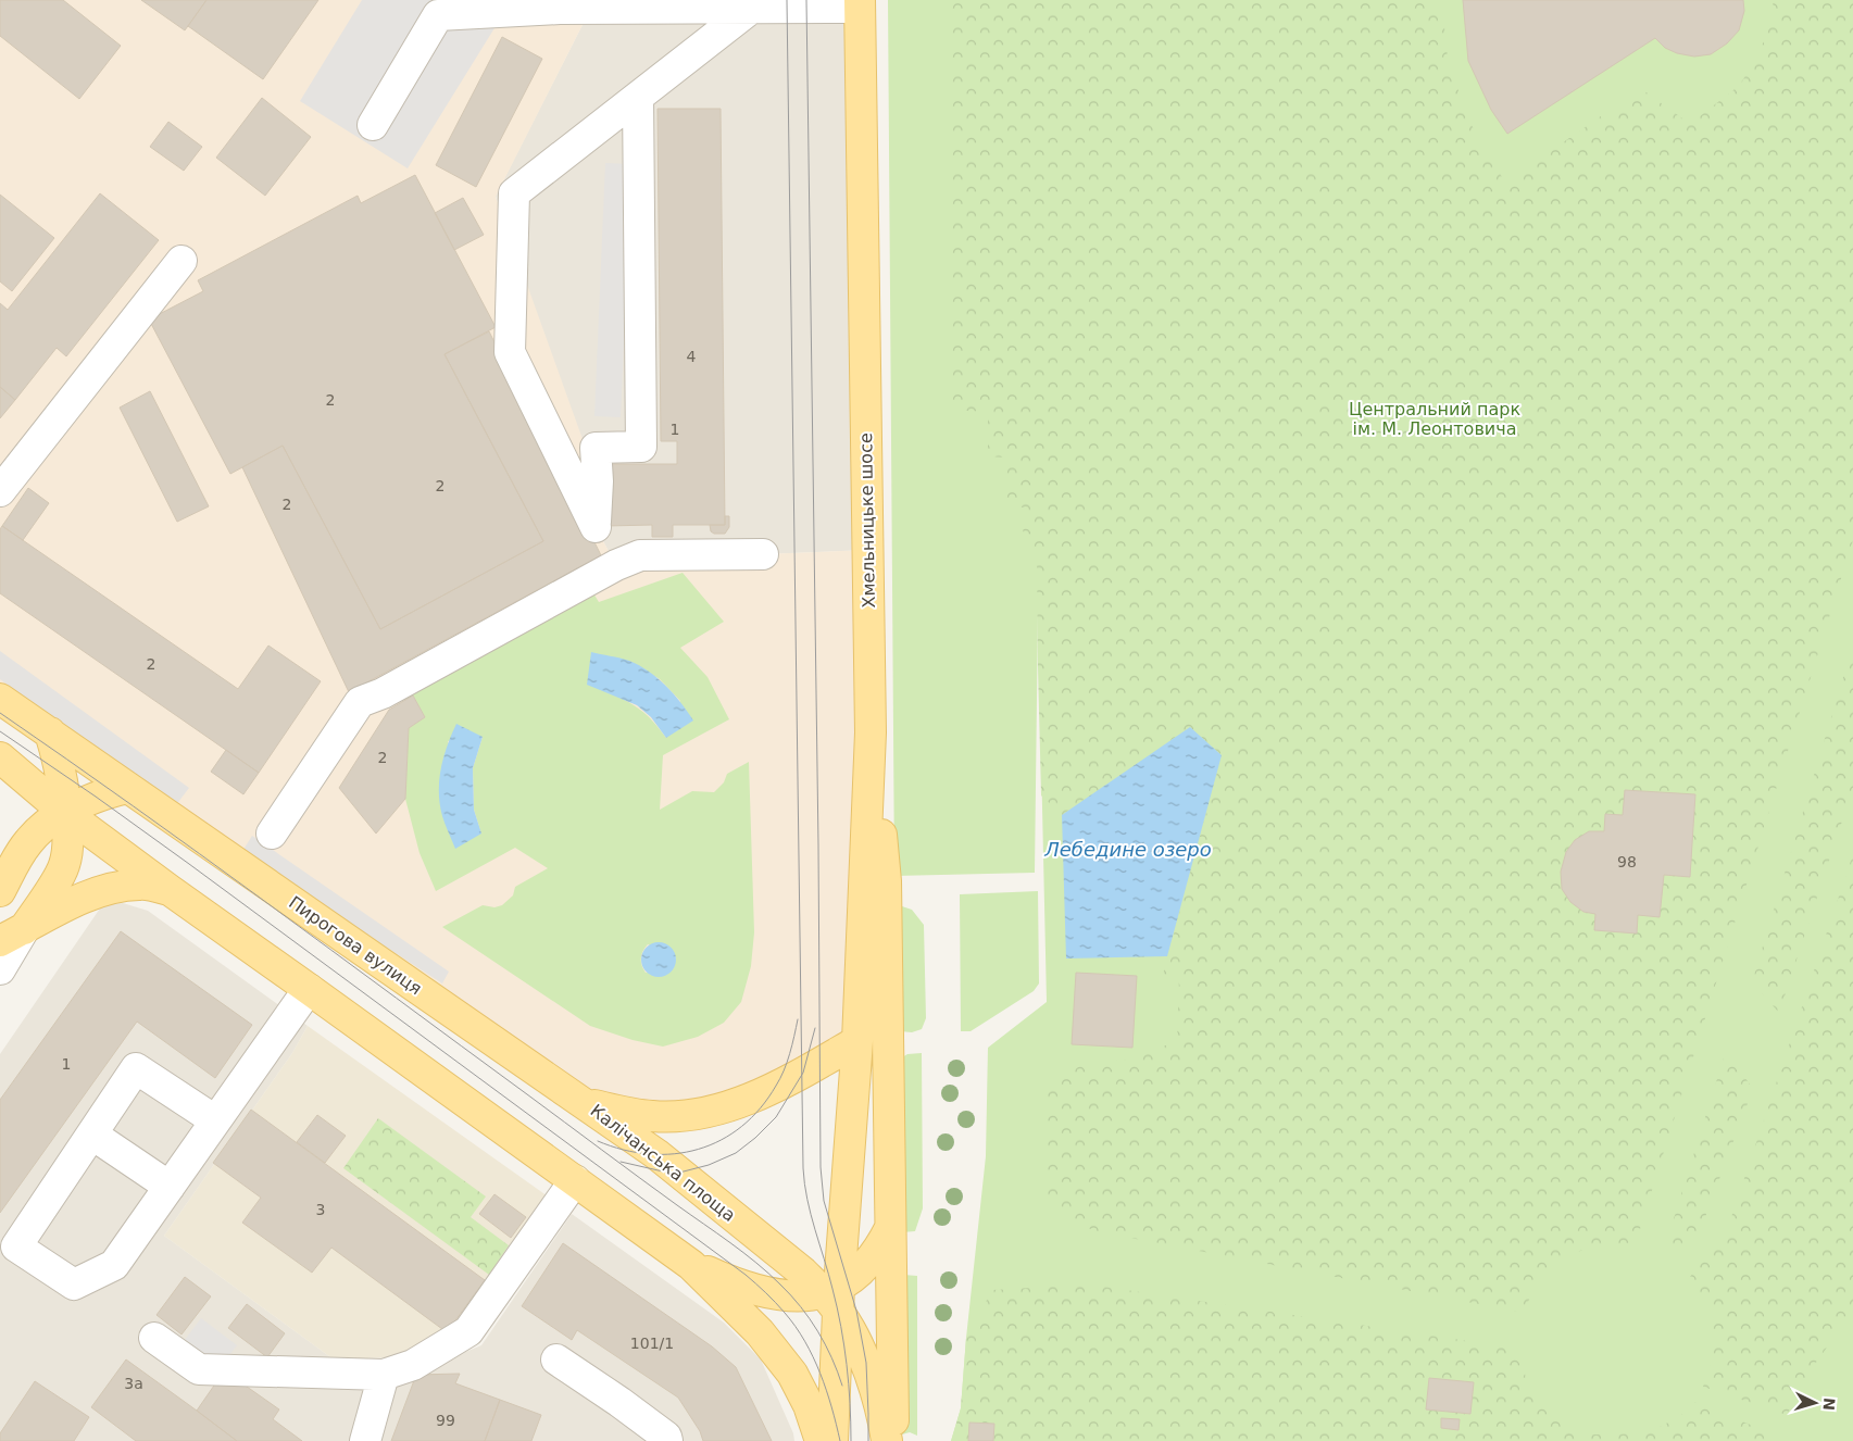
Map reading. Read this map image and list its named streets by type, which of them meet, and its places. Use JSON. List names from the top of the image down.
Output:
{
  "streets": {
    "main road": ["Хмельницьке шосе", "Пирогова вулиця", "Калічанська площа"]
  },
  "crossings": [
    ["Хмельницьке шосе", "Калічанська площа"],
    ["Пирогова вулиця", "Калічанська площа"]
  ],
  "water": ["Лебедине озеро"],
  "parks": ["Центральний парк ім. М. Леонтовича"],
  "house_numbers": [
    "4",
    "2",
    "1",
    "2",
    "2",
    "2",
    "2",
    "98",
    "1",
    "3",
    "101/1",
    "3а",
    "99"
  ],
  "north": "right"
}
